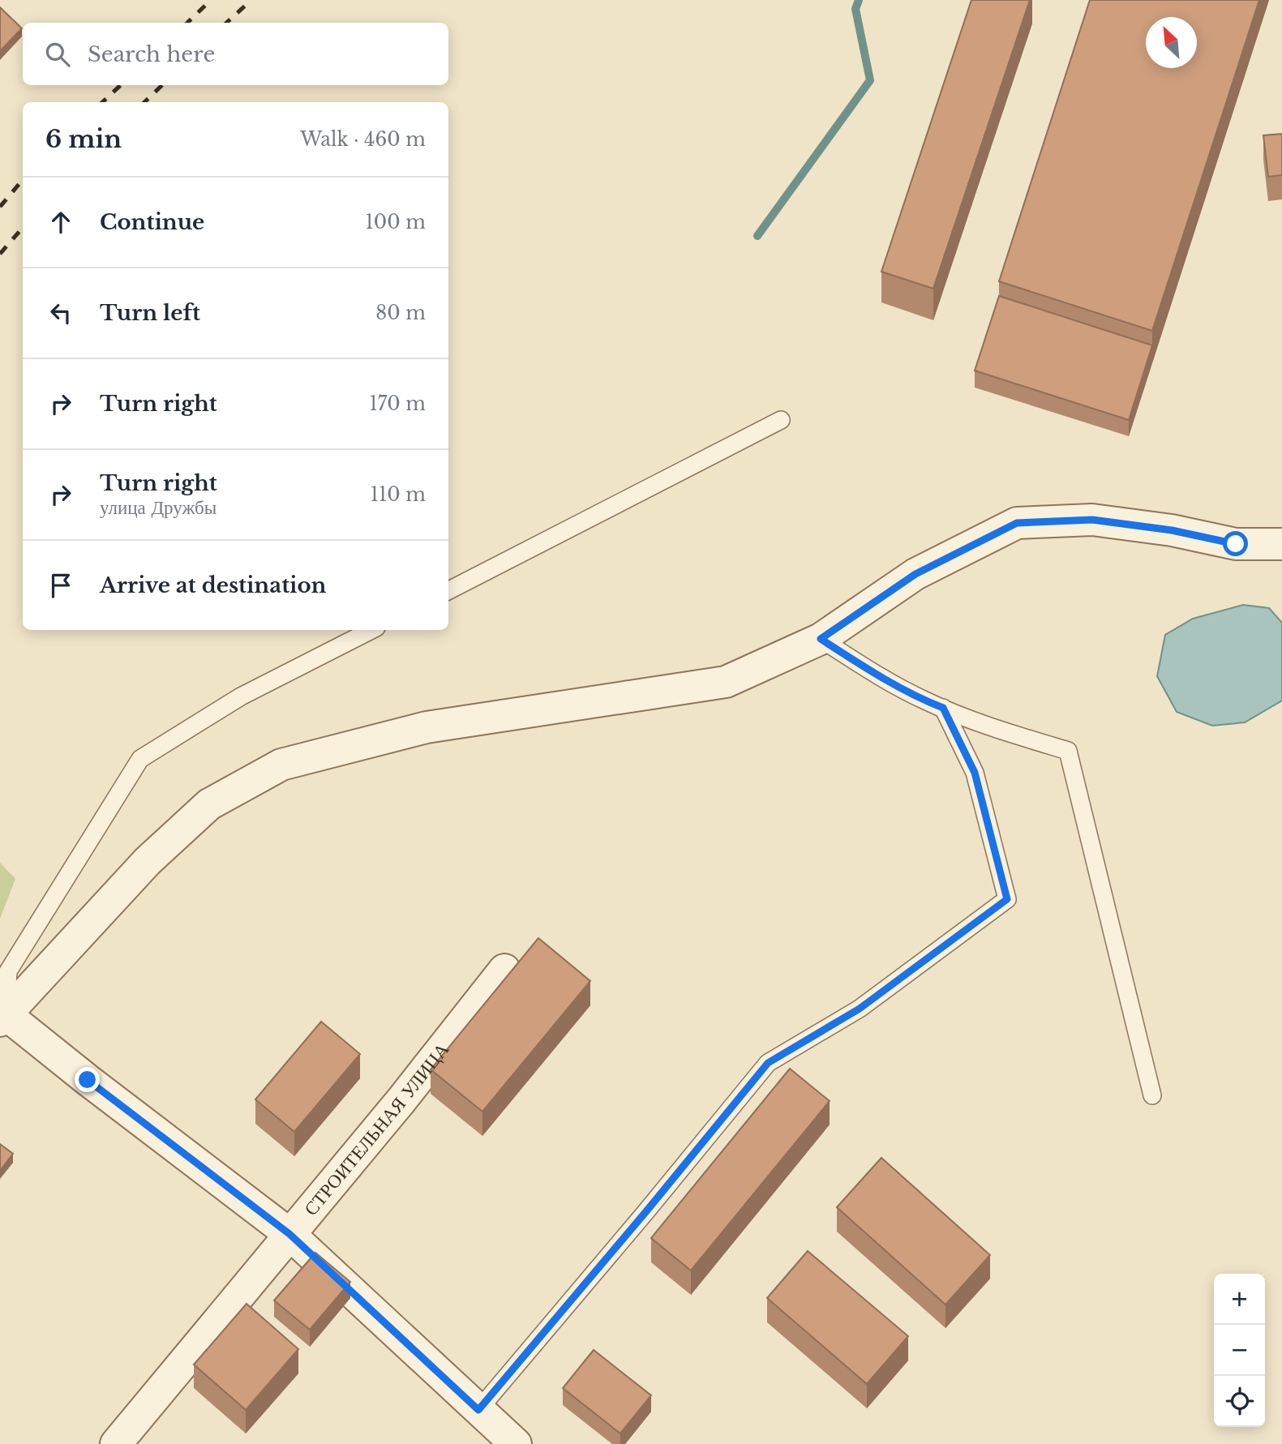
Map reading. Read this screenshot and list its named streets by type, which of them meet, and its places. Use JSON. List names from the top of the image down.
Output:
{
  "streets": {
    "street": ["СТРОИТЕЛЬНАЯ УЛИЦА"]
  },
  "north": "top left",
  "page": {
    "search": "Search here",
    "heading": ["6 min", "Walk · 460 m"],
    "list": [
      ["Continue", "100 m"],
      ["Turn left", "80 m"],
      ["Turn right", "170 m"],
      ["Turn right", "улица Дружбы", "110 m"],
      "Arrive at destination"
    ],
    "map_buttons": ["+", "−"]
  }
}
